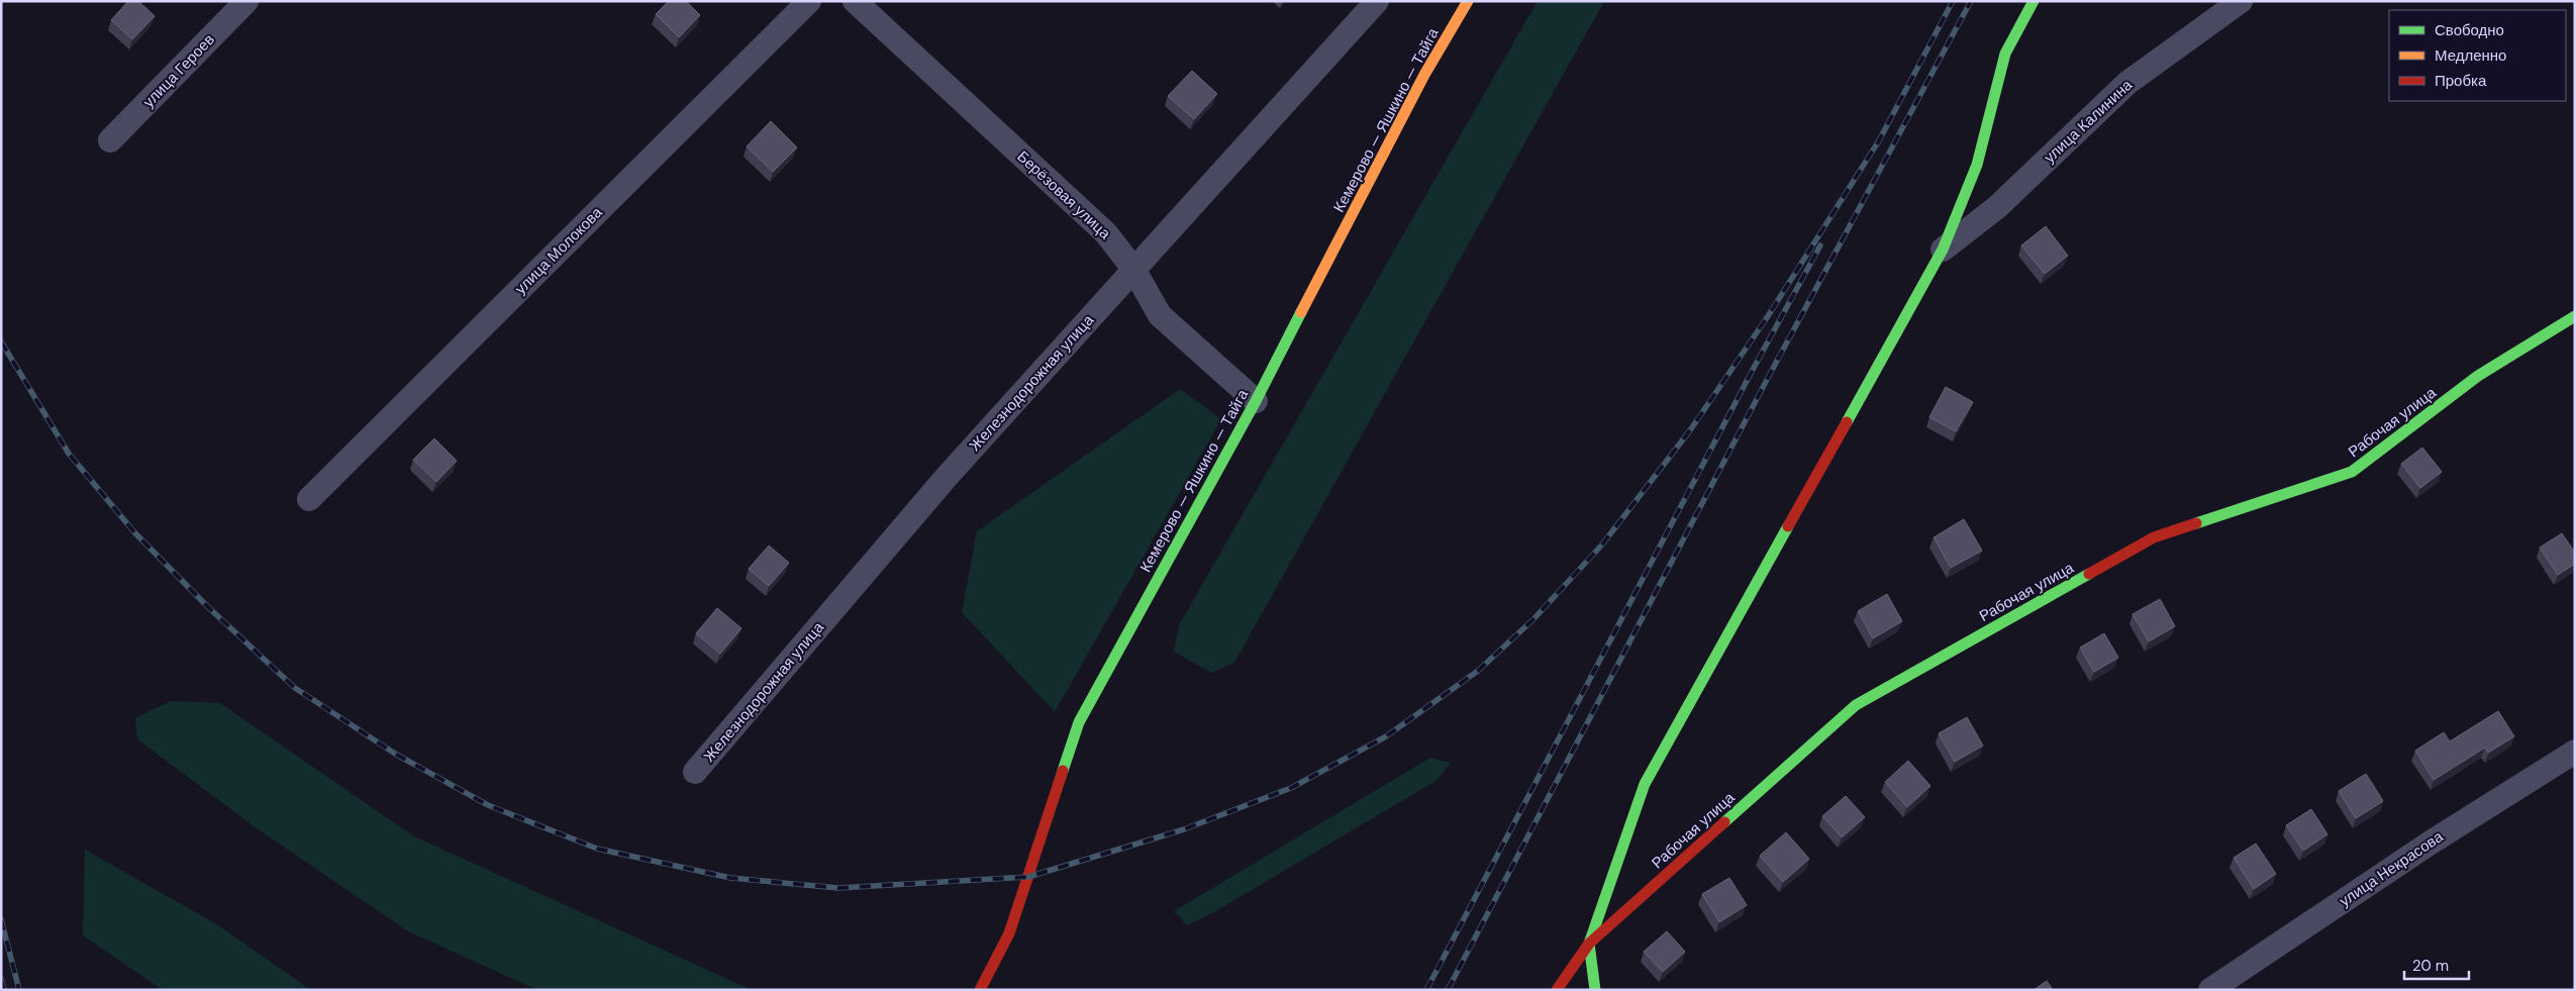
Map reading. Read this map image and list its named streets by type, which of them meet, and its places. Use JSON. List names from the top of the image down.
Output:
{
  "streets": {
    "street": [
      "улица Героев",
      "Кемерово — Яшкино — Тайга",
      "улица Калинина",
      "Берёзовая улица",
      "улица Молокова",
      "Железнодорожная улица",
      "Рабочая улица",
      "улица Некрасова"
    ]
  },
  "crossings": [
    ["Кемерово — Яшкино — Тайга", "Берёзовая улица"],
    ["Берёзовая улица", "Железнодорожная улица"]
  ],
  "legend": ["Свободно", "Медленно", "Пробка"],
  "scale_bar": "20 m"
}
